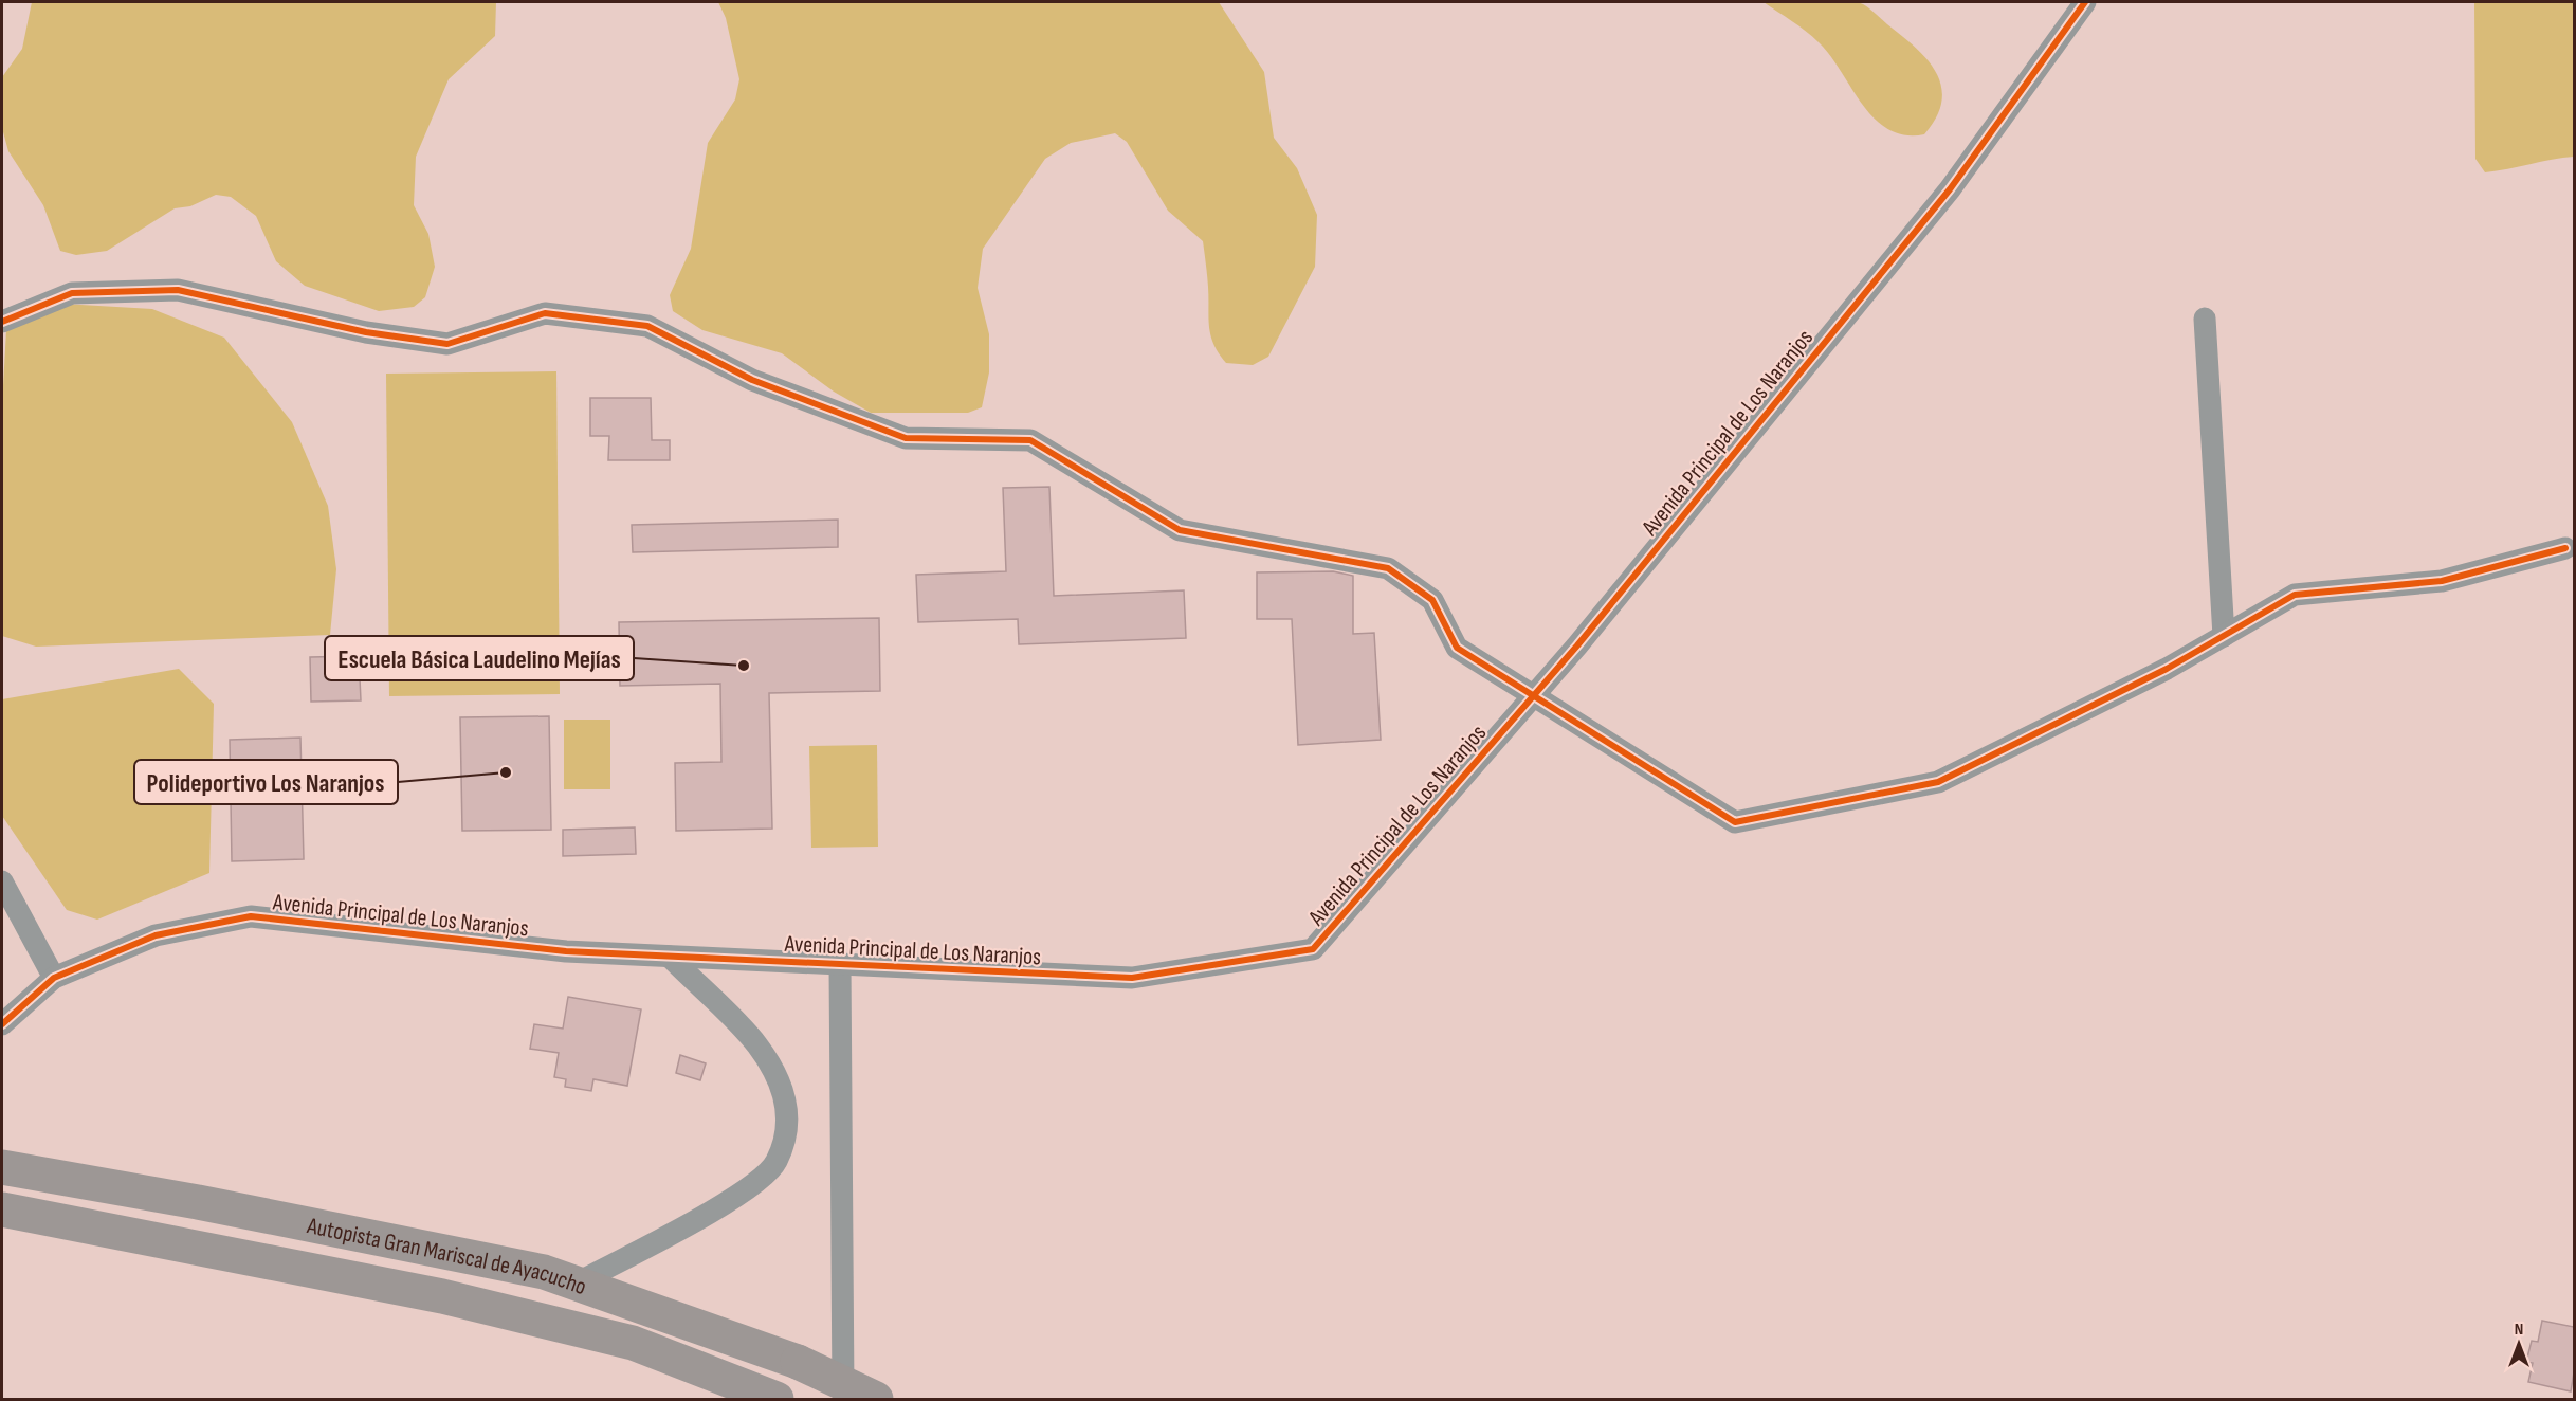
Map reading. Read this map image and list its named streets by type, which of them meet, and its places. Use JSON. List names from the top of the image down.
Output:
{
  "streets": {
    "highway": ["Autopista Gran Mariscal de Ayacucho"],
    "street": ["Avenida Principal de Los Naranjos"]
  },
  "places": ["Escuela Básica Laudelino Mejías", "Polideportivo Los Naranjos"],
  "north": "top"
}
